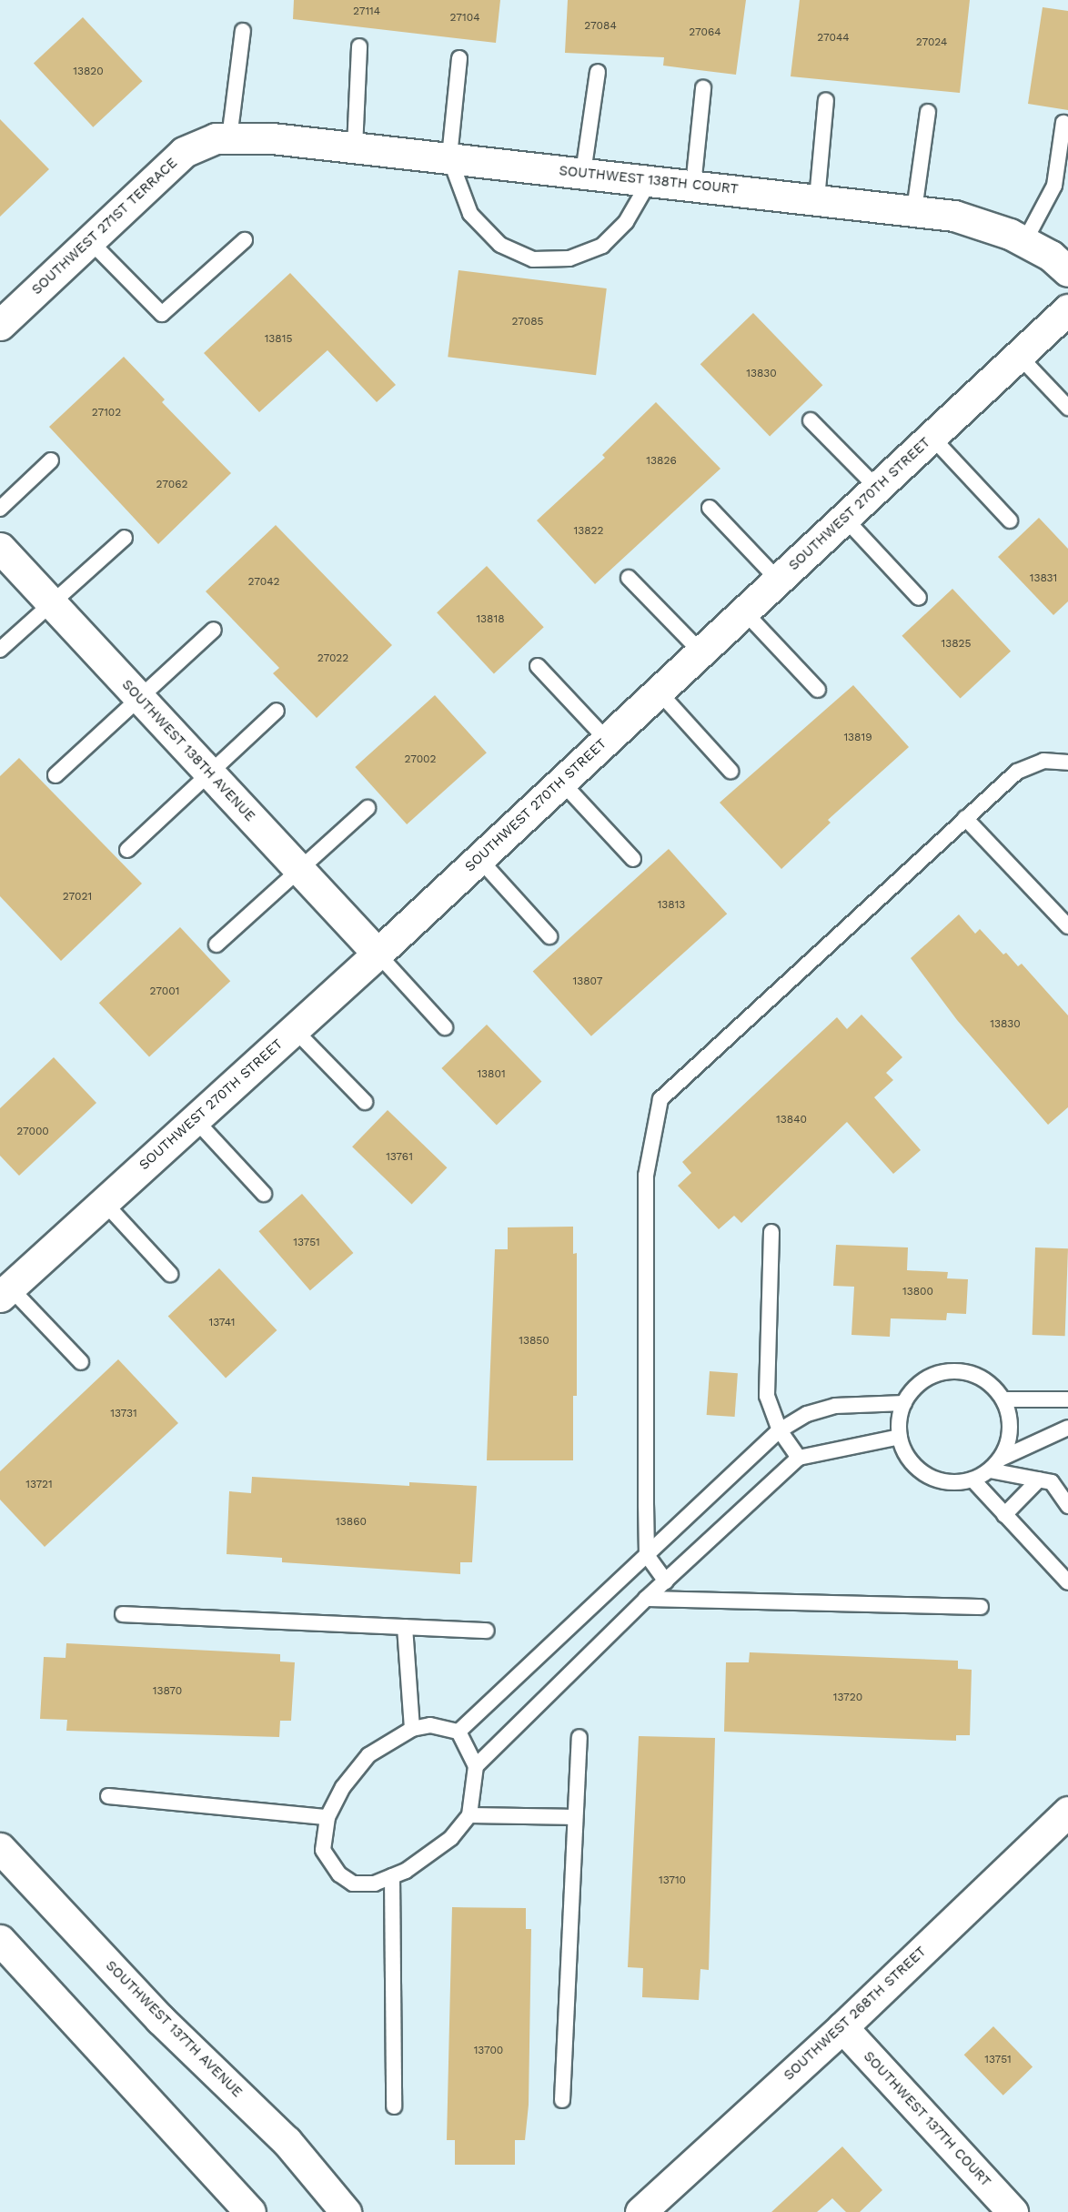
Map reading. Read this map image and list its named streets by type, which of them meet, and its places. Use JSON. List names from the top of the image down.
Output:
{
  "streets": {
    "street": [
      "SOUTHWEST 138TH COURT",
      "SOUTHWEST 271ST TERRACE",
      "SOUTHWEST 270TH STREET",
      "SOUTHWEST 138TH AVENUE",
      "SOUTHWEST 268TH STREET",
      "SOUTHWEST 137TH AVENUE",
      "SOUTHWEST 137TH COURT"
    ]
  },
  "crossings": [
    ["SOUTHWEST 138TH COURT", "SOUTHWEST 271ST TERRACE"],
    ["SOUTHWEST 270TH STREET", "SOUTHWEST 138TH AVENUE"],
    ["SOUTHWEST 268TH STREET", "SOUTHWEST 137TH COURT"]
  ],
  "house_numbers": [
    "27114",
    "27104",
    "27084",
    "27064",
    "27044",
    "27024",
    "13820",
    "27085",
    "13815",
    "13830",
    "27102",
    "13826",
    "27062",
    "13822",
    "13831",
    "27042",
    "13818",
    "13825",
    "27022",
    "13819",
    "27002",
    "27021",
    "13813",
    "13807",
    "27001",
    "13830",
    "13801",
    "13840",
    "27000",
    "13761",
    "13751",
    "13800",
    "13741",
    "13850",
    "13731",
    "13721",
    "13860",
    "13870",
    "13720",
    "13710",
    "13700",
    "13751"
  ]
}
